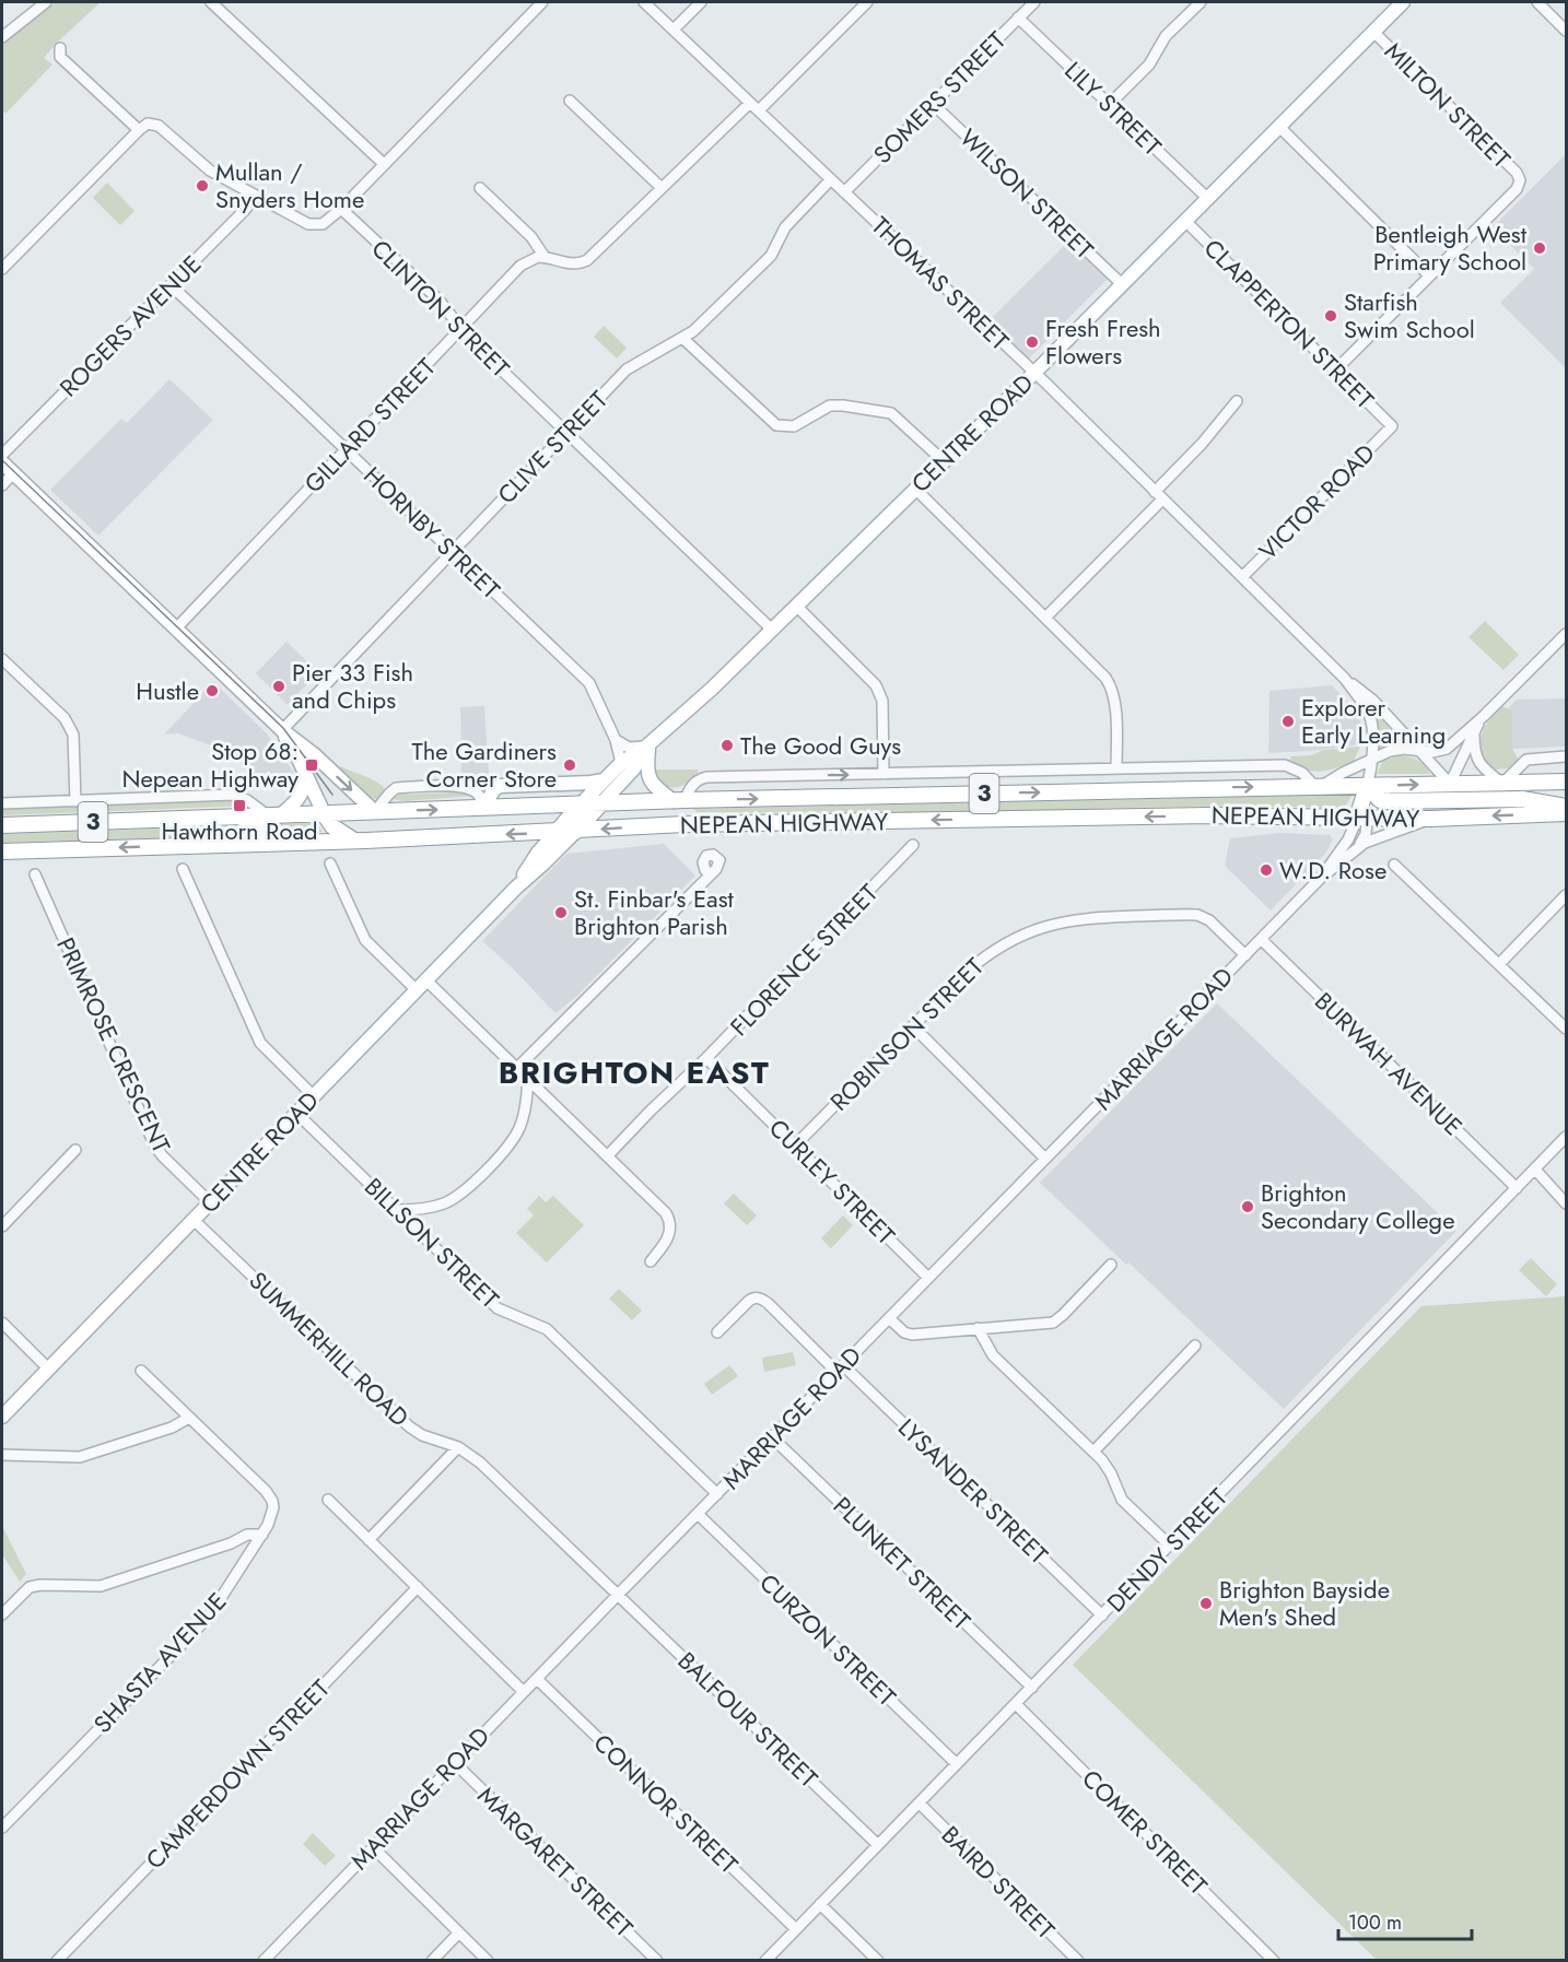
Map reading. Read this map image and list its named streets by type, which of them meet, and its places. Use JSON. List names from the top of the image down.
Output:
{
  "streets": {
    "highway": ["CENTRE ROAD", "3", "NEPEAN HIGHWAY"],
    "street": [
      "SOMERS STREET",
      "MILTON STREET",
      "LILY STREET",
      "WILSON STREET",
      "THOMAS STREET",
      "CLINTON STREET",
      "CLAPPERTON STREET",
      "ROGERS AVENUE",
      "GILLARD STREET",
      "CLIVE STREET",
      "VICTOR ROAD",
      "HORNBY STREET",
      "FLORENCE STREET",
      "ROBINSON STREET",
      "MARRIAGE ROAD",
      "PRIMROSE CRESCENT",
      "BURWAH AVENUE",
      "CURLEY STREET",
      "BILLSON STREET",
      "SUMMERHILL ROAD",
      "LYSANDER STREET",
      "DENDY STREET",
      "PLUNKET STREET",
      "CURZON STREET",
      "SHASTA AVENUE",
      "BALFOUR STREET",
      "CAMPERDOWN STREET",
      "CONNOR STREET",
      "COMER STREET",
      "MARGARET STREET",
      "BAIRD STREET"
    ]
  },
  "crossings": [
    ["SOMERS STREET", "LILY STREET"],
    ["SOMERS STREET", "WILSON STREET"],
    ["SOMERS STREET", "THOMAS STREET"],
    ["MILTON STREET", "CENTRE ROAD"],
    ["LILY STREET", "CENTRE ROAD"],
    ["WILSON STREET", "CENTRE ROAD"],
    ["THOMAS STREET", "CENTRE ROAD"],
    ["THOMAS STREET", "CLIVE STREET"],
    ["THOMAS STREET", "VICTOR ROAD"],
    ["THOMAS STREET", "NEPEAN HIGHWAY"],
    ["CLINTON STREET", "GILLARD STREET"],
    ["CLINTON STREET", "CENTRE ROAD"],
    ["CLINTON STREET", "CLIVE STREET"],
    ["CLAPPERTON STREET", "CENTRE ROAD"],
    ["CLAPPERTON STREET", "VICTOR ROAD"],
    ["ROGERS AVENUE", "HORNBY STREET"],
    ["GILLARD STREET", "HORNBY STREET"],
    ["CENTRE ROAD", "HORNBY STREET"],
    ["CENTRE ROAD", "NEPEAN HIGHWAY"],
    ["CENTRE ROAD", "PRIMROSE CRESCENT"],
    ["CENTRE ROAD", "BILLSON STREET"],
    ["CENTRE ROAD", "SUMMERHILL ROAD"],
    ["CLIVE STREET", "HORNBY STREET"],
    ["NEPEAN HIGHWAY", "MARRIAGE ROAD"],
    ["FLORENCE STREET", "CURLEY STREET"],
    ["ROBINSON STREET", "MARRIAGE ROAD"],
    ["ROBINSON STREET", "CURLEY STREET"],
    ["MARRIAGE ROAD", "BURWAH AVENUE"],
    ["MARRIAGE ROAD", "CURLEY STREET"],
    ["MARRIAGE ROAD", "BILLSON STREET"],
    ["MARRIAGE ROAD", "SUMMERHILL ROAD"],
    ["MARRIAGE ROAD", "LYSANDER STREET"],
    ["MARRIAGE ROAD", "PLUNKET STREET"],
    ["MARRIAGE ROAD", "CURZON STREET"],
    ["MARRIAGE ROAD", "BALFOUR STREET"],
    ["MARRIAGE ROAD", "CONNOR STREET"],
    ["MARRIAGE ROAD", "MARGARET STREET"],
    ["BURWAH AVENUE", "DENDY STREET"],
    ["SUMMERHILL ROAD", "BALFOUR STREET"],
    ["LYSANDER STREET", "DENDY STREET"],
    ["DENDY STREET", "PLUNKET STREET"],
    ["DENDY STREET", "CURZON STREET"],
    ["DENDY STREET", "BALFOUR STREET"],
    ["DENDY STREET", "CONNOR STREET"],
    ["DENDY STREET", "COMER STREET"],
    ["DENDY STREET", "BAIRD STREET"]
  ],
  "districts": ["BRIGHTON EAST"],
  "places": {
    "other": [
      "Mullan / Snyders Home",
      "Bentleigh West Primary School",
      "Starfish Swim School",
      "Fresh Fresh Flowers",
      "Pier 33 Fish and Chips",
      "Hustle",
      "Explorer Early Learning",
      "The Good Guys",
      "The Gardiners Corner Store",
      "W.D. Rose",
      "St. Finbar's East Brighton Parish",
      "Brighton Secondary College",
      "Brighton Bayside Men's Shed"
    ],
    "transit": ["Stop 68: Nepean Highway", "Hawthorn Road"]
  },
  "scale_bar": "100 m"
}
